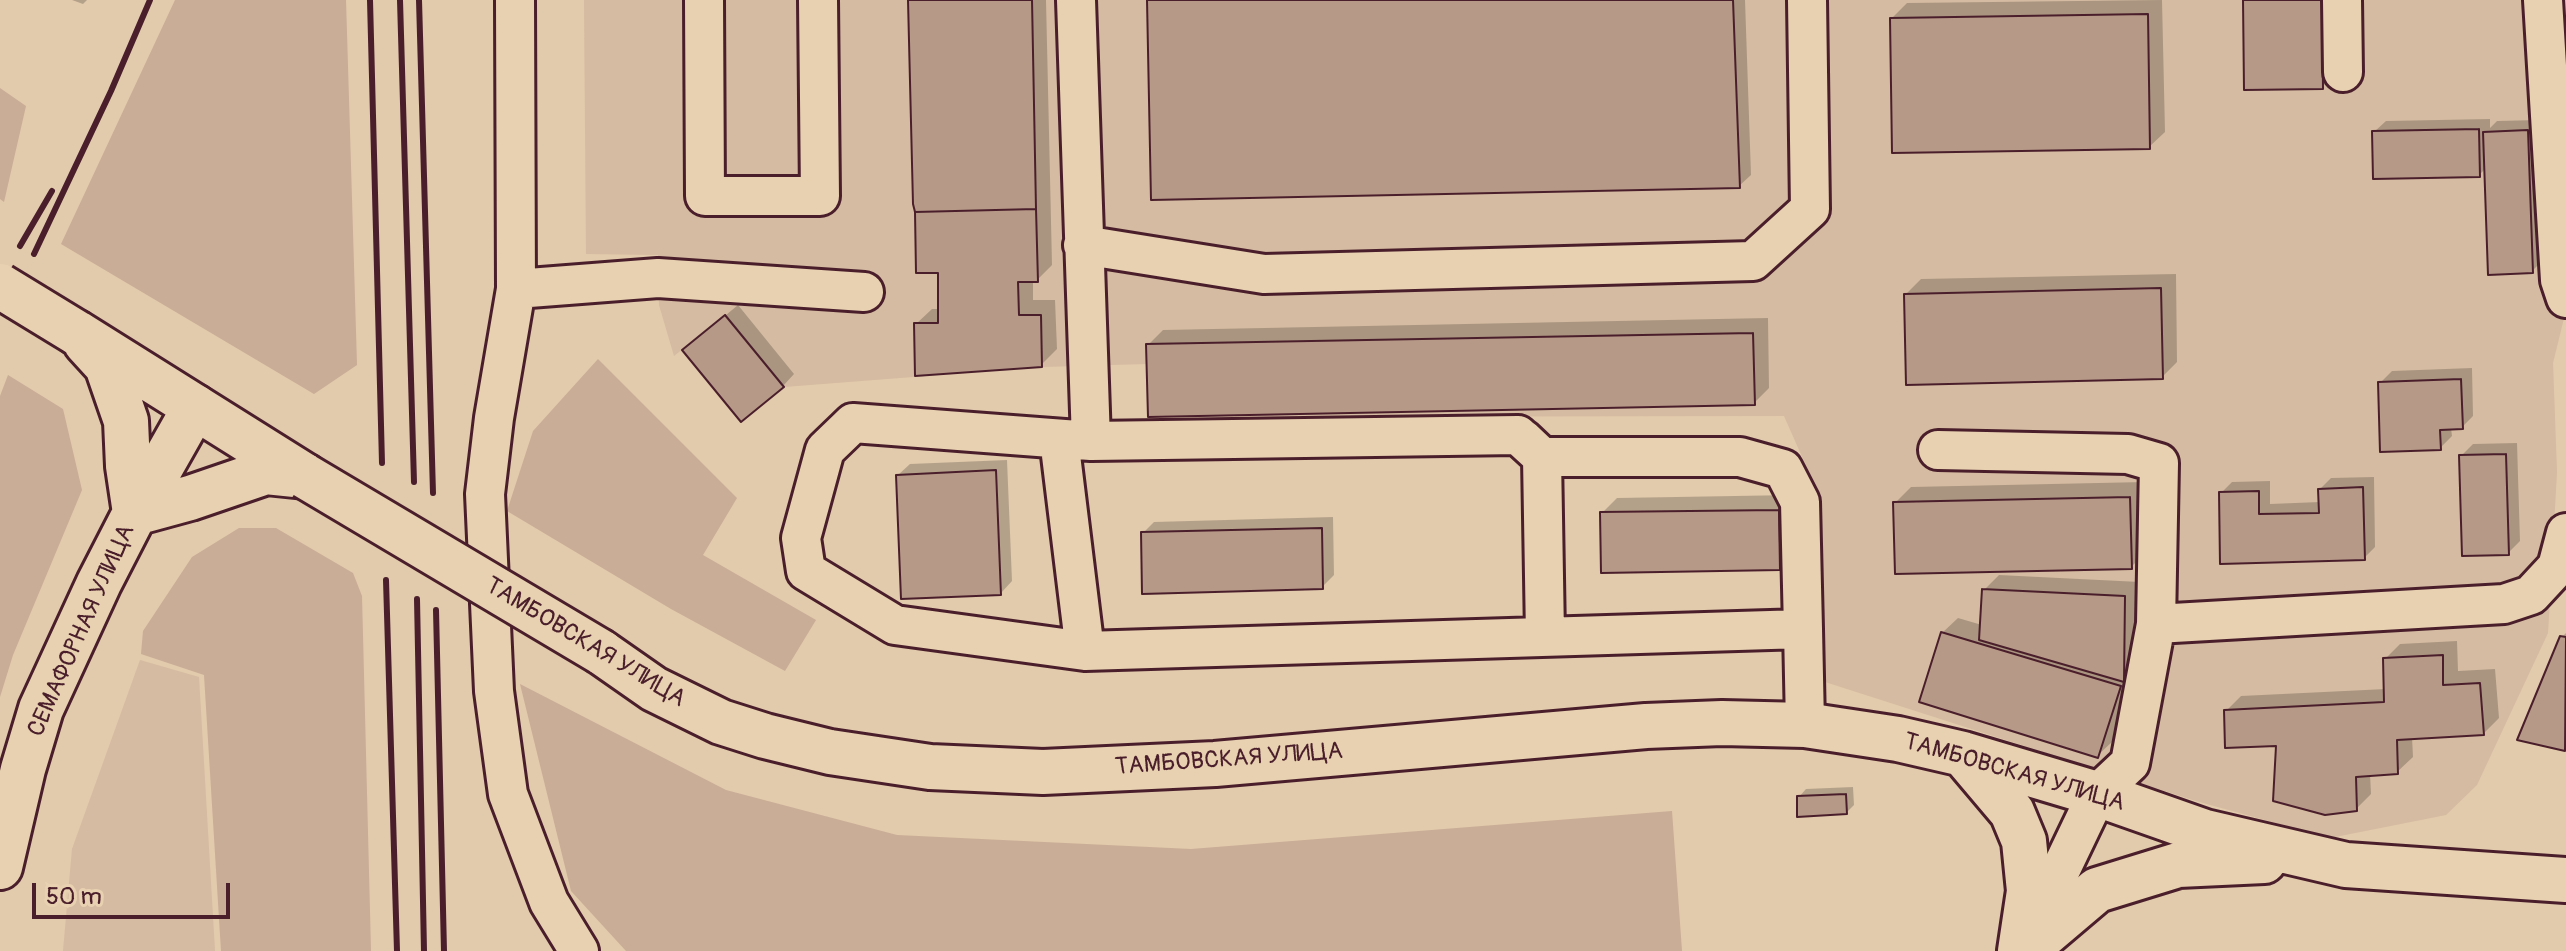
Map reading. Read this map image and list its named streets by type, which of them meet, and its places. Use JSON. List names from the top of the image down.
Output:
{
  "streets": {
    "main road": ["СЕМАФОРНАЯ УЛИЦА", "ТАМБОВСКАЯ УЛИЦА"]
  },
  "crossings": [
    ["СЕМАФОРНАЯ УЛИЦА", "ТАМБОВСКАЯ УЛИЦА"]
  ],
  "scale_bar": "50 m"
}
